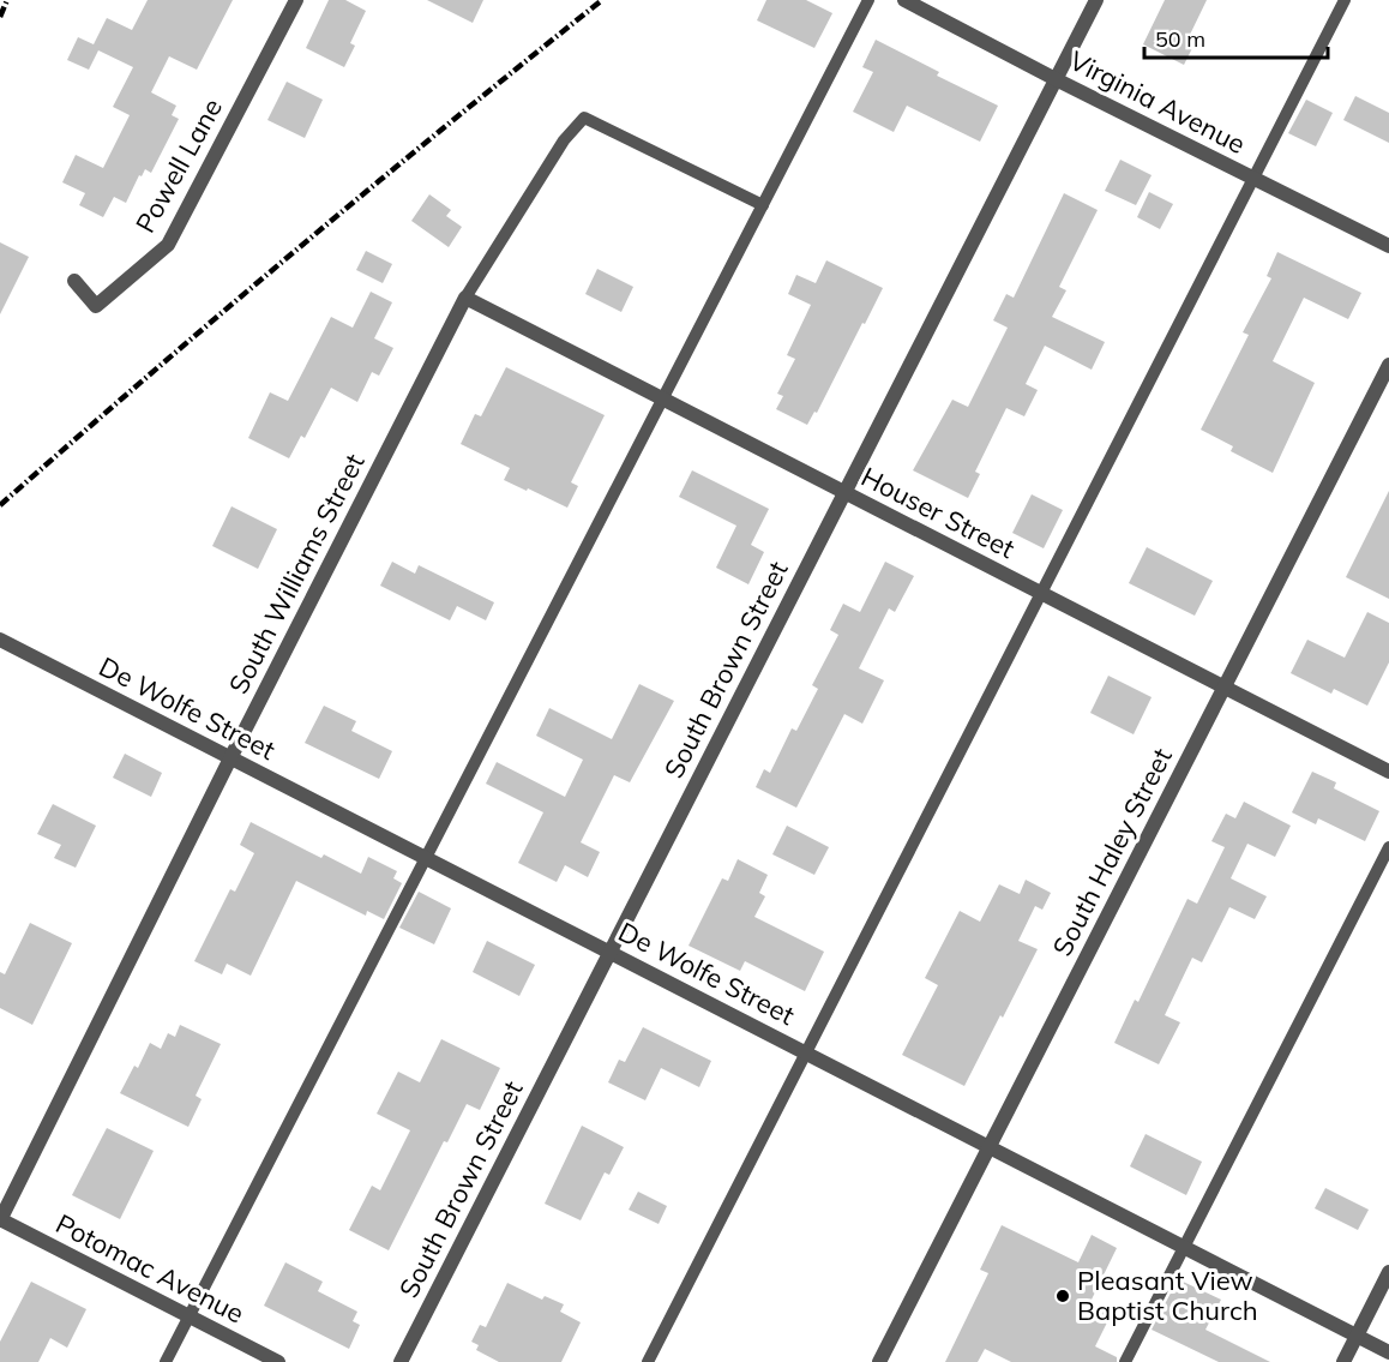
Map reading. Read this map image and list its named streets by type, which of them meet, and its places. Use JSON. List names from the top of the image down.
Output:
{
  "streets": {
    "street": [
      "Virginia Avenue",
      "Powell Lane",
      "Houser Street",
      "South Williams Street",
      "South Brown Street",
      "De Wolfe Street",
      "South Haley Street",
      "Potomac Avenue"
    ]
  },
  "crossings": [
    ["Virginia Avenue", "South Brown Street"],
    ["Houser Street", "South Williams Street"],
    ["Houser Street", "South Brown Street"],
    ["Houser Street", "South Haley Street"],
    ["South Williams Street", "De Wolfe Street"],
    ["South Williams Street", "Potomac Avenue"],
    ["South Brown Street", "De Wolfe Street"],
    ["De Wolfe Street", "South Haley Street"]
  ],
  "places": ["Pleasant View Baptist Church"],
  "scale_bar": "50 m"
}
